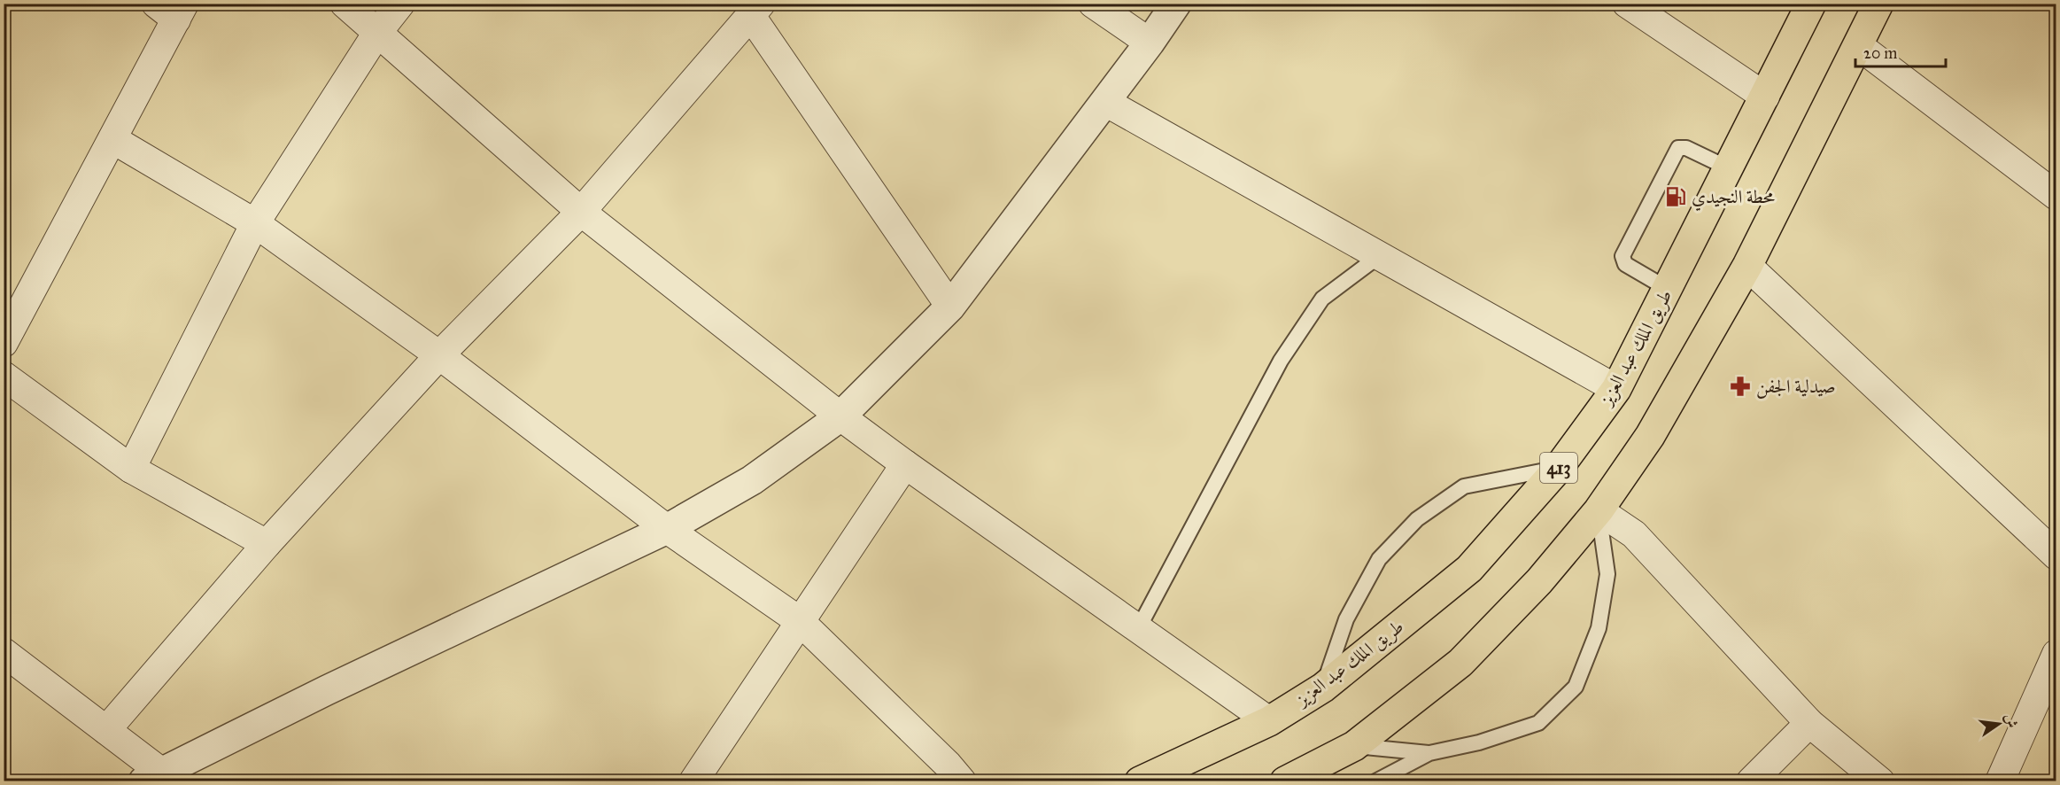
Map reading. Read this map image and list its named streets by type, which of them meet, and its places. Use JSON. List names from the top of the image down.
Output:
{
  "streets": {
    "highway": ["طريق الملك عبد العزيز", "413"]
  },
  "places": {
    "fuel station": ["محطة النجيدي"],
    "pharmacy": ["صيدلية الجفن"]
  },
  "scale_bar": "20 m",
  "north": "right"
}
